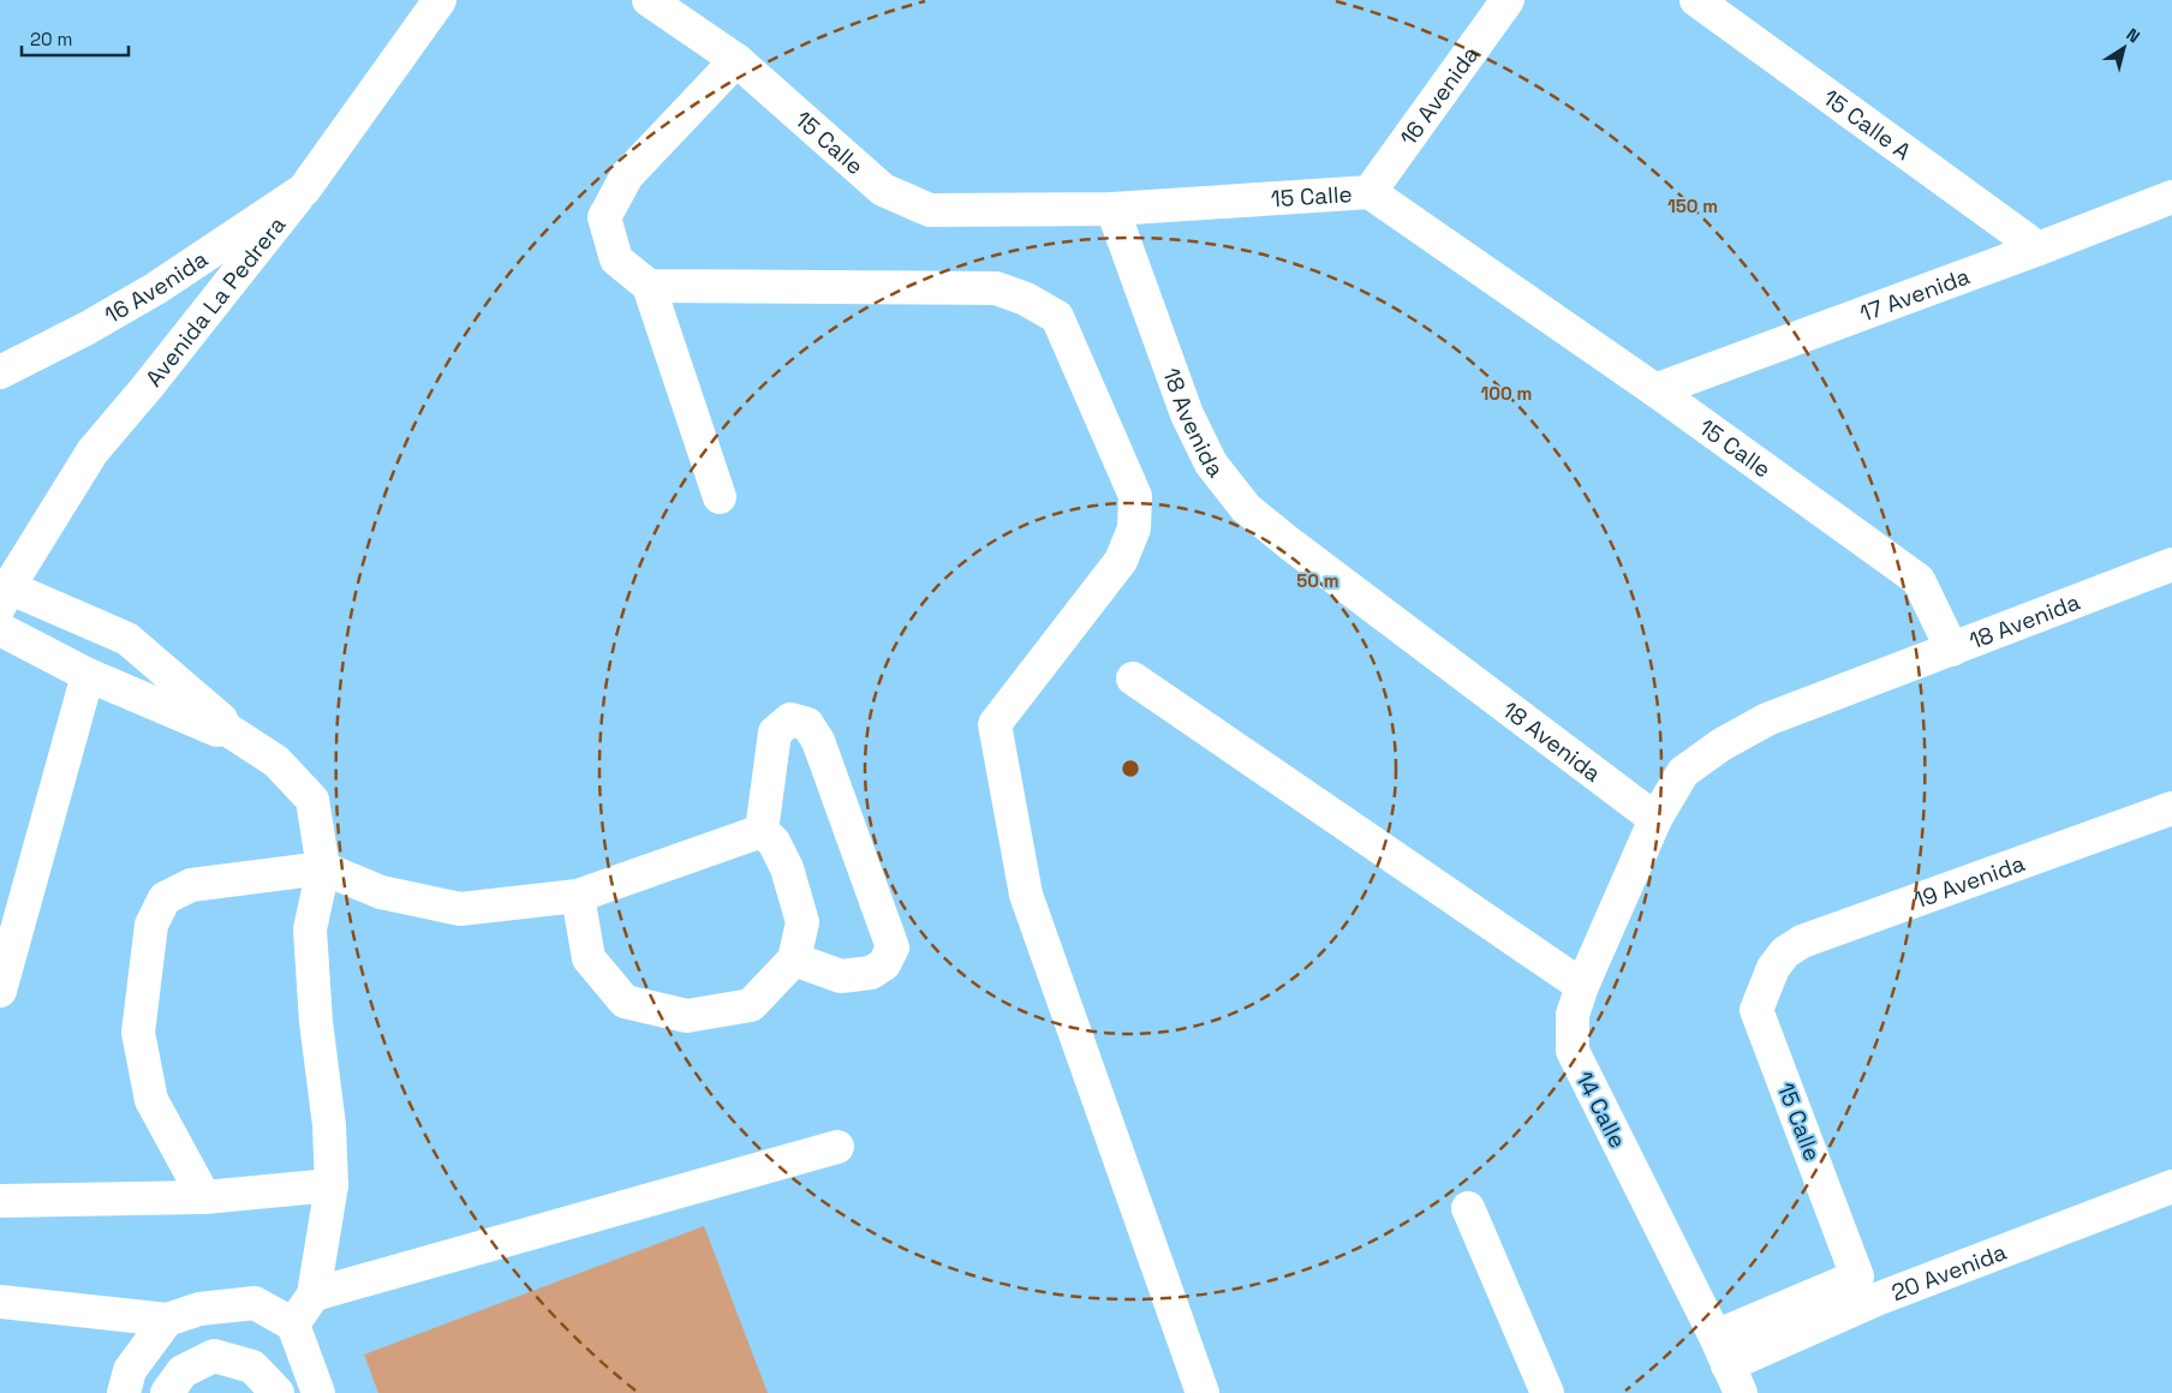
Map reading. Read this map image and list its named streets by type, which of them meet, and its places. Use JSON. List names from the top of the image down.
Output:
{
  "streets": {
    "street": [
      "16 Avenida",
      "15 Calle A",
      "15 Calle",
      "17 Avenida",
      "Avenida La Pedrera",
      "18 Avenida",
      "19 Avenida",
      "14 Calle",
      "20 Avenida"
    ]
  },
  "crossings": [
    ["16 Avenida", "15 Calle"],
    ["16 Avenida", "Avenida La Pedrera"],
    ["15 Calle A", "17 Avenida"],
    ["15 Calle", "17 Avenida"],
    ["15 Calle", "18 Avenida"],
    ["15 Calle", "19 Avenida"],
    ["15 Calle", "20 Avenida"],
    ["18 Avenida", "14 Calle"],
    ["14 Calle", "20 Avenida"]
  ],
  "scale_bar": "20 m",
  "north": "top right",
  "rings": ["150 m", "100 m", "50 m"]
}
